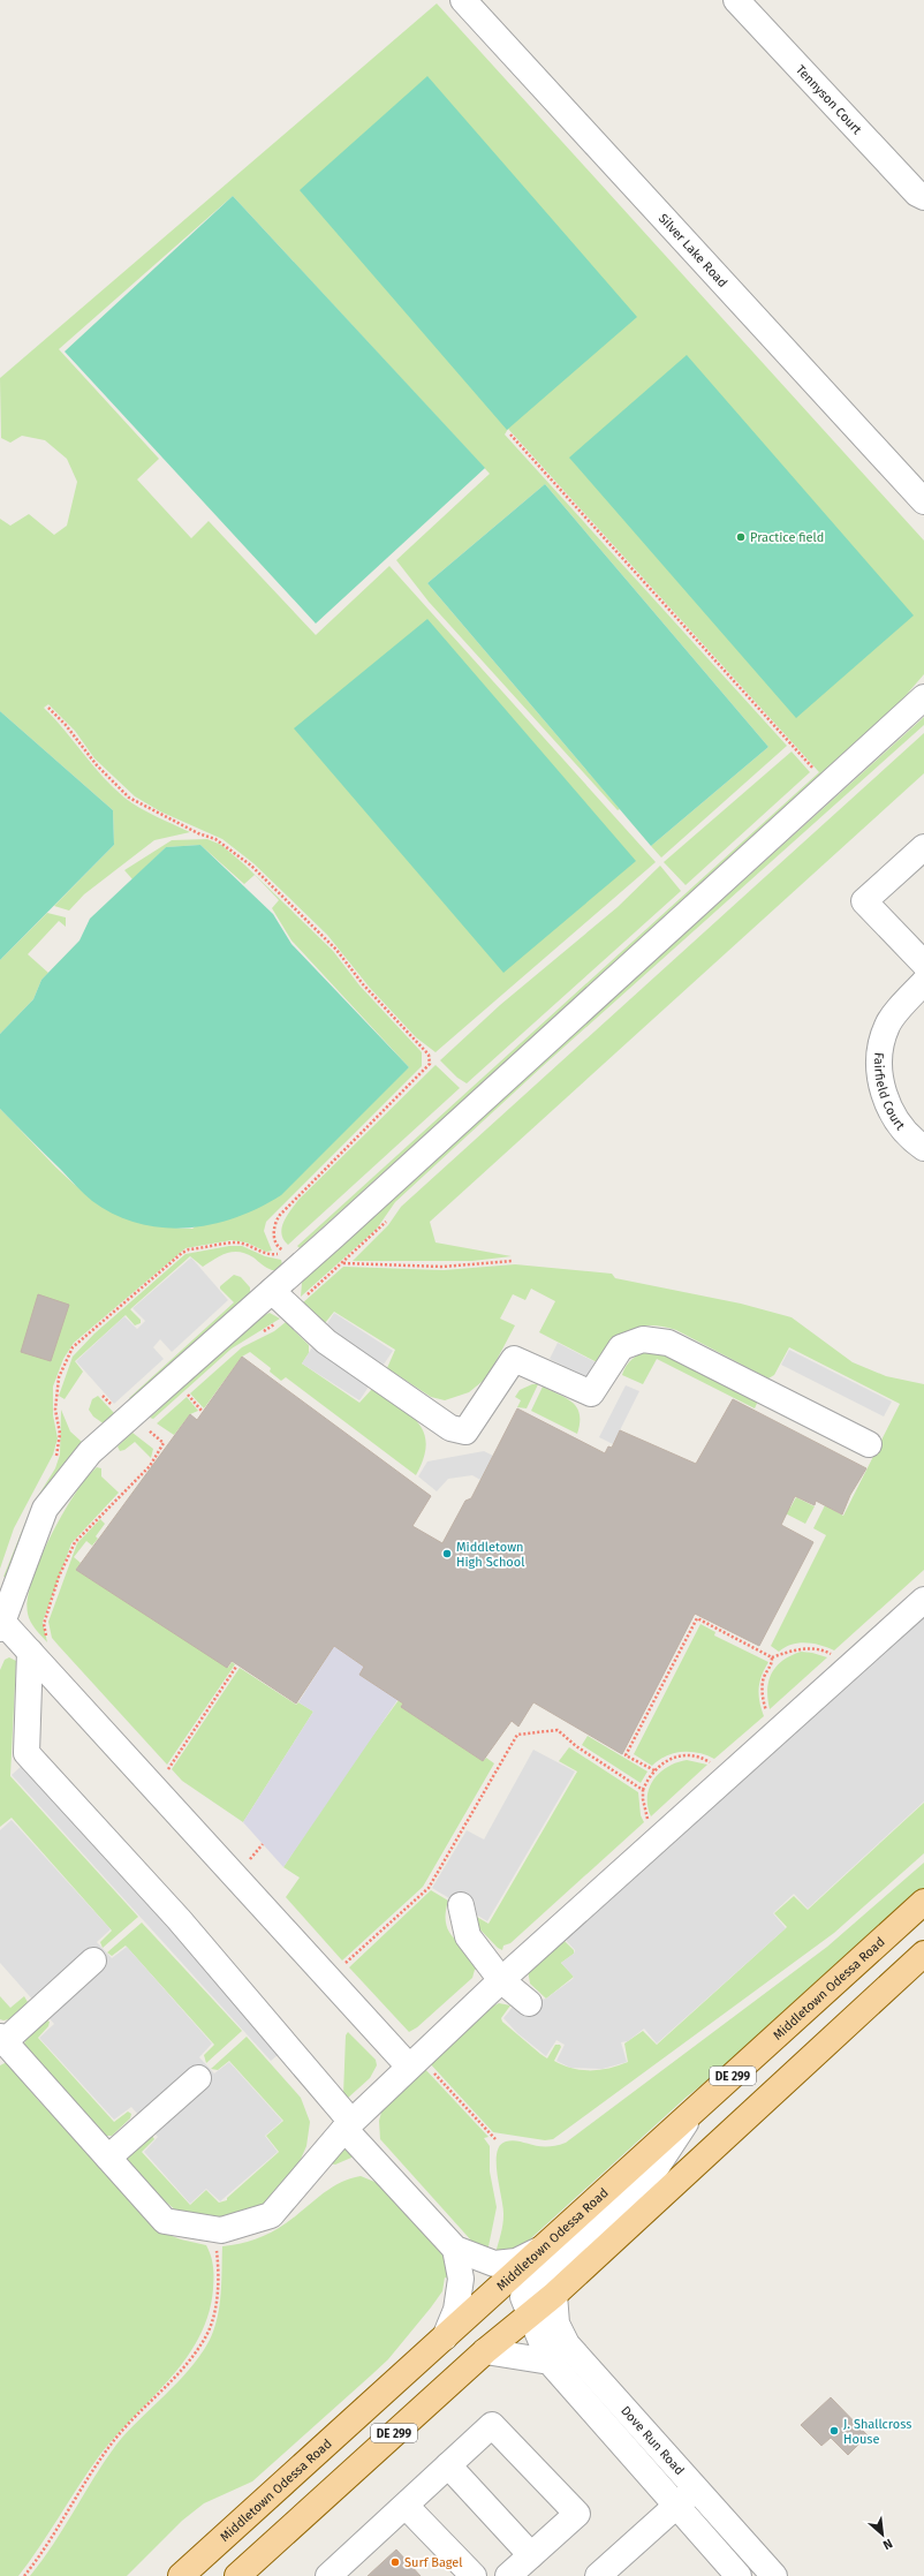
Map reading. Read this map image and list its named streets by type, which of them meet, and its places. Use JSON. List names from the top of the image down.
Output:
{
  "streets": {
    "main road": ["Middletown Odessa Road", "DE 299"],
    "street": [
      "Tennyson Court",
      "Silver Lake Road",
      "Fairfield Court",
      "Dove Run Road"
    ]
  },
  "crossings": [
    ["Middletown Odessa Road", "Dove Run Road"],
    ["DE 299", "Dove Run Road"]
  ],
  "places": [
    "Practice field",
    "Middletown High School",
    "J. Shallcross House",
    "Surf Bagel"
  ],
  "north": "bottom right"
}
